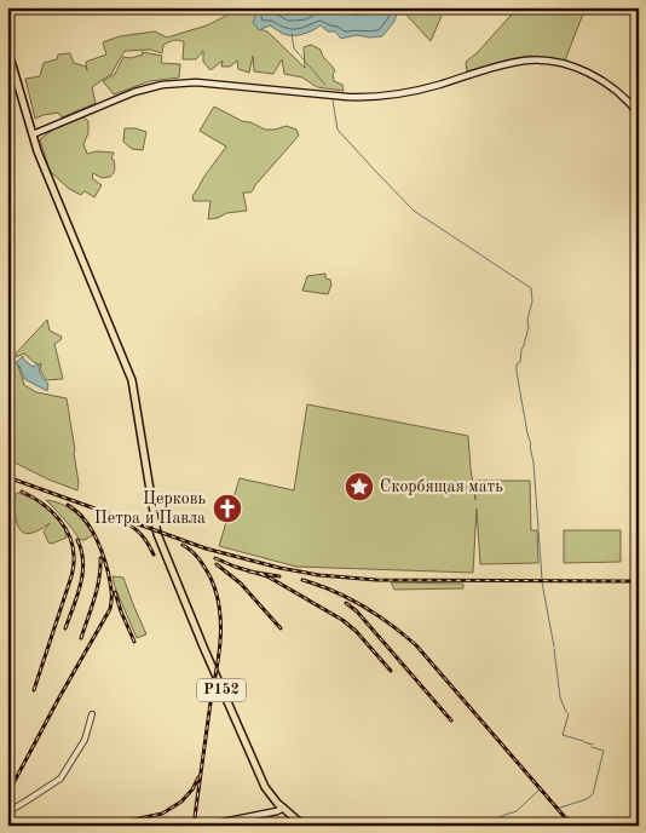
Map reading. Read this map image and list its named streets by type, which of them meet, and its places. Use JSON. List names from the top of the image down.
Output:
{
  "streets": {
    "main road": ["Р152"]
  },
  "places": {
    "place": ["Скорбящая мать"],
    "church": ["Церковь Петра и Павла"]
  }
}
